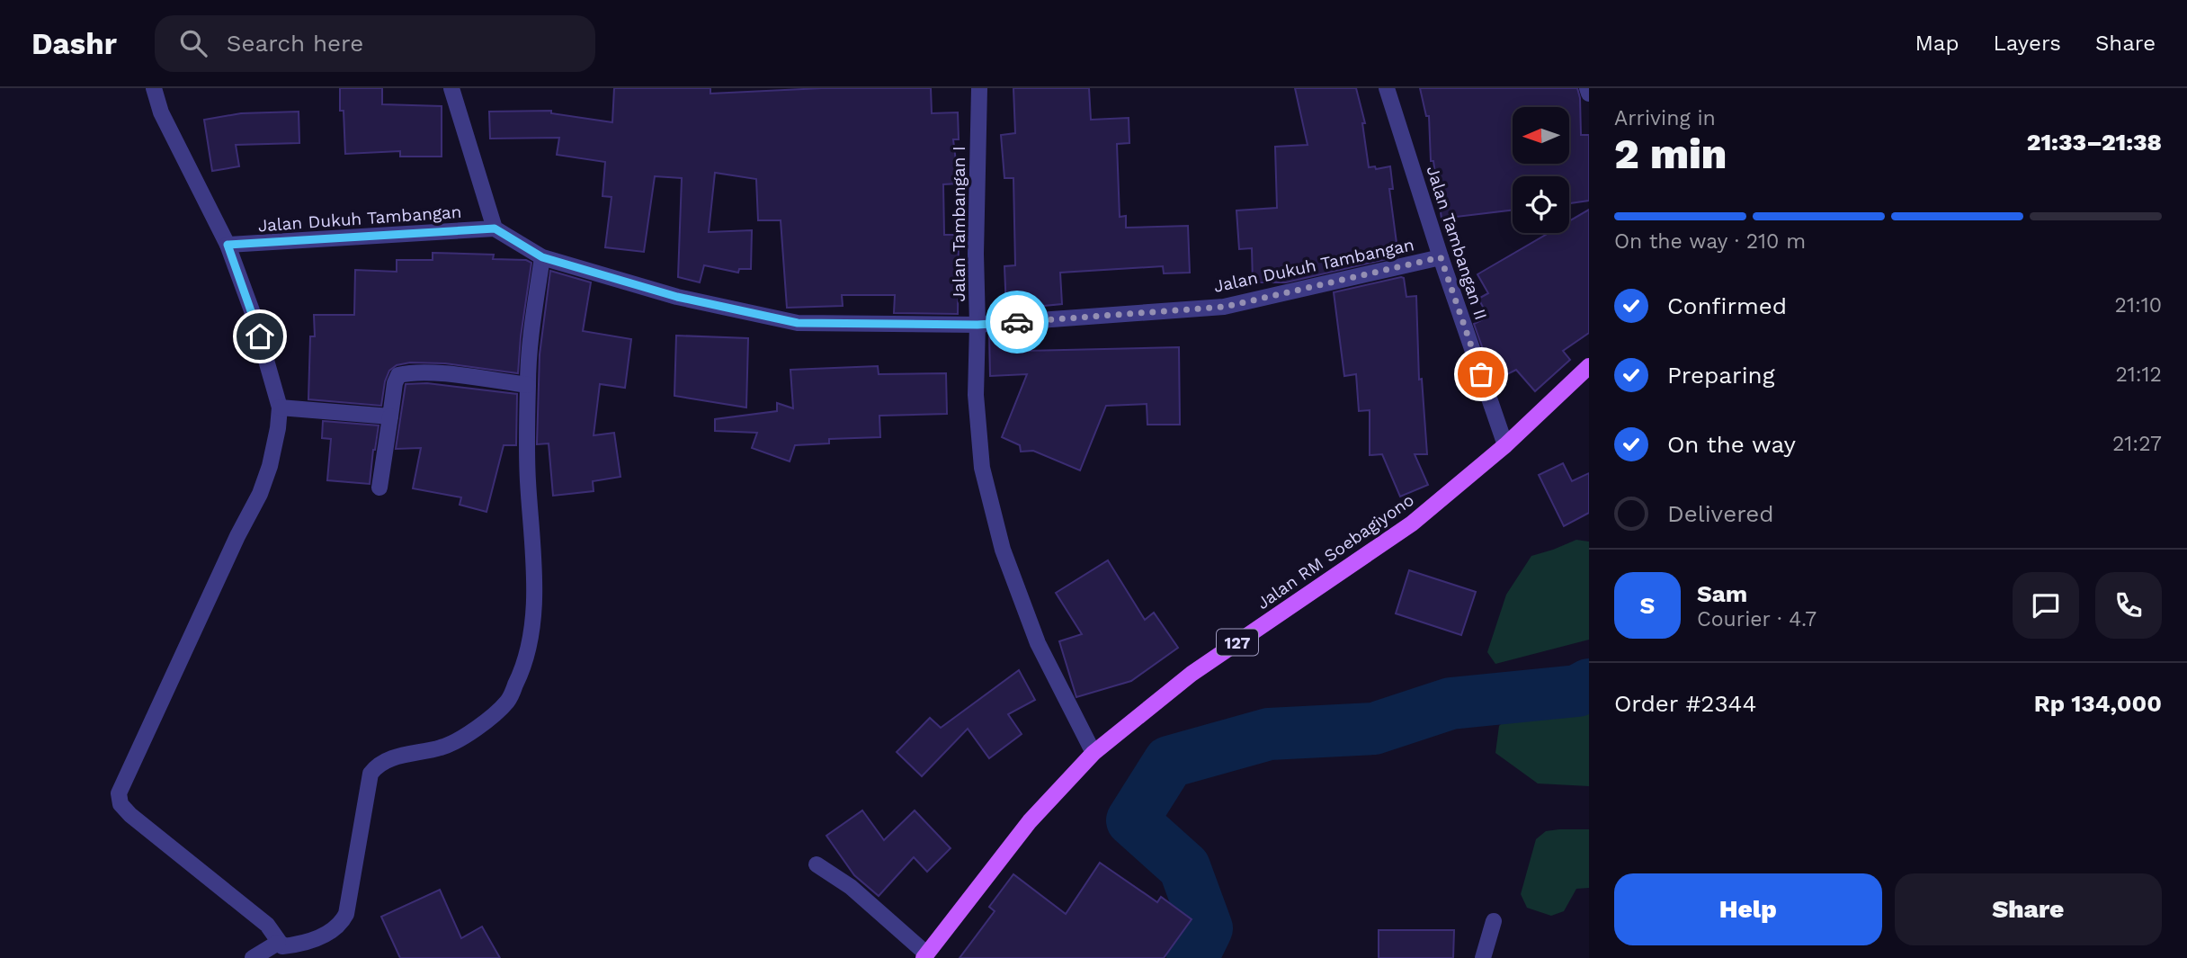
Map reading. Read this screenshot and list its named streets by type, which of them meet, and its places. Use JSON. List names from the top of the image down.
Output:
{
  "streets": {
    "main road": ["Jalan RM Soebagiyono", "127"],
    "street": ["Jalan Dukuh Tambangan", "Jalan Tambangan I", "Jalan Tambangan II"]
  },
  "crossings": [
    ["Jalan Dukuh Tambangan", "Jalan Tambangan I"],
    ["Jalan Dukuh Tambangan", "Jalan Tambangan II"],
    ["Jalan Tambangan I", "Jalan RM Soebagiyono"],
    ["Jalan Tambangan II", "Jalan RM Soebagiyono"]
  ],
  "north": "left",
  "page": {
    "header": "Dashr",
    "search": "Search here",
    "nav": ["Map", "Layers", "Share"],
    "heading": ["2 min", "Arriving in", "21:33–21:38"],
    "panel": [
      "Sam",
      "Courier · 4.7",
      "Order #2344",
      "Rp 134,000"
    ],
    "bar": "On the way · 210 m",
    "list": [
      ["Confirmed", "21:10"],
      ["Preparing", "21:12"],
      ["On the way", "21:27"],
      "Delivered"
    ],
    "round": "S",
    "buttons": ["Help", "Share"]
  }
}
